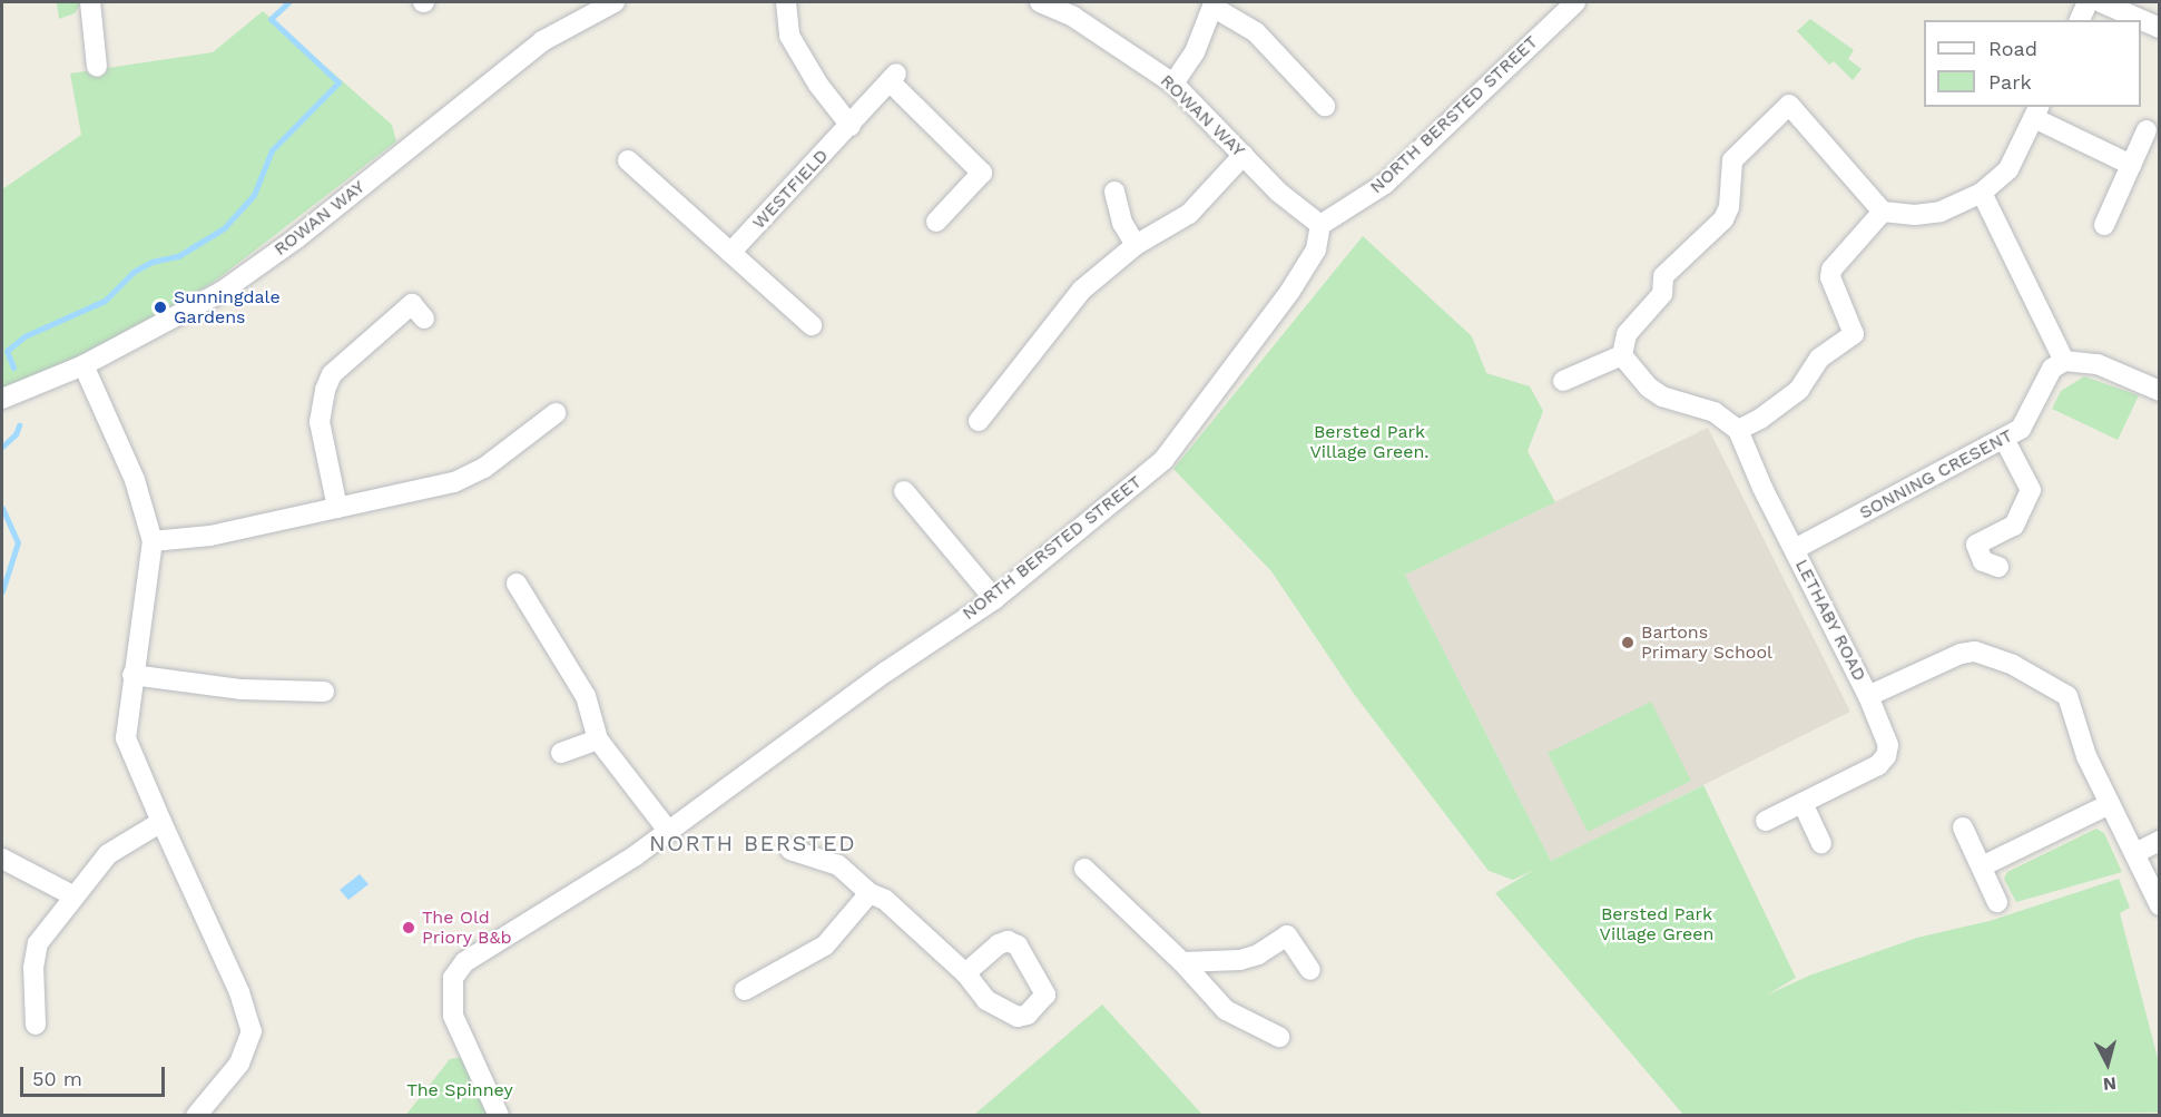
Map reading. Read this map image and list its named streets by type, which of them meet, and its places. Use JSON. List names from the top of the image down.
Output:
{
  "streets": {
    "street": [
      "NORTH BERSTED STREET",
      "ROWAN WAY",
      "WESTFIELD",
      "SONNING CRESENT",
      "LETHABY ROAD"
    ]
  },
  "crossings": [
    ["NORTH BERSTED STREET", "ROWAN WAY"],
    ["SONNING CRESENT", "LETHABY ROAD"]
  ],
  "districts": ["NORTH BERSTED"],
  "parks": ["Bersted Park Village Green.", "Bersted Park Village Green", "The Spinney"],
  "places": ["Sunningdale Gardens", "Bartons Primary School", "The Old Priory B&b"],
  "legend": ["Road", "Park"],
  "scale_bar": "50 m",
  "north": "bottom"
}
